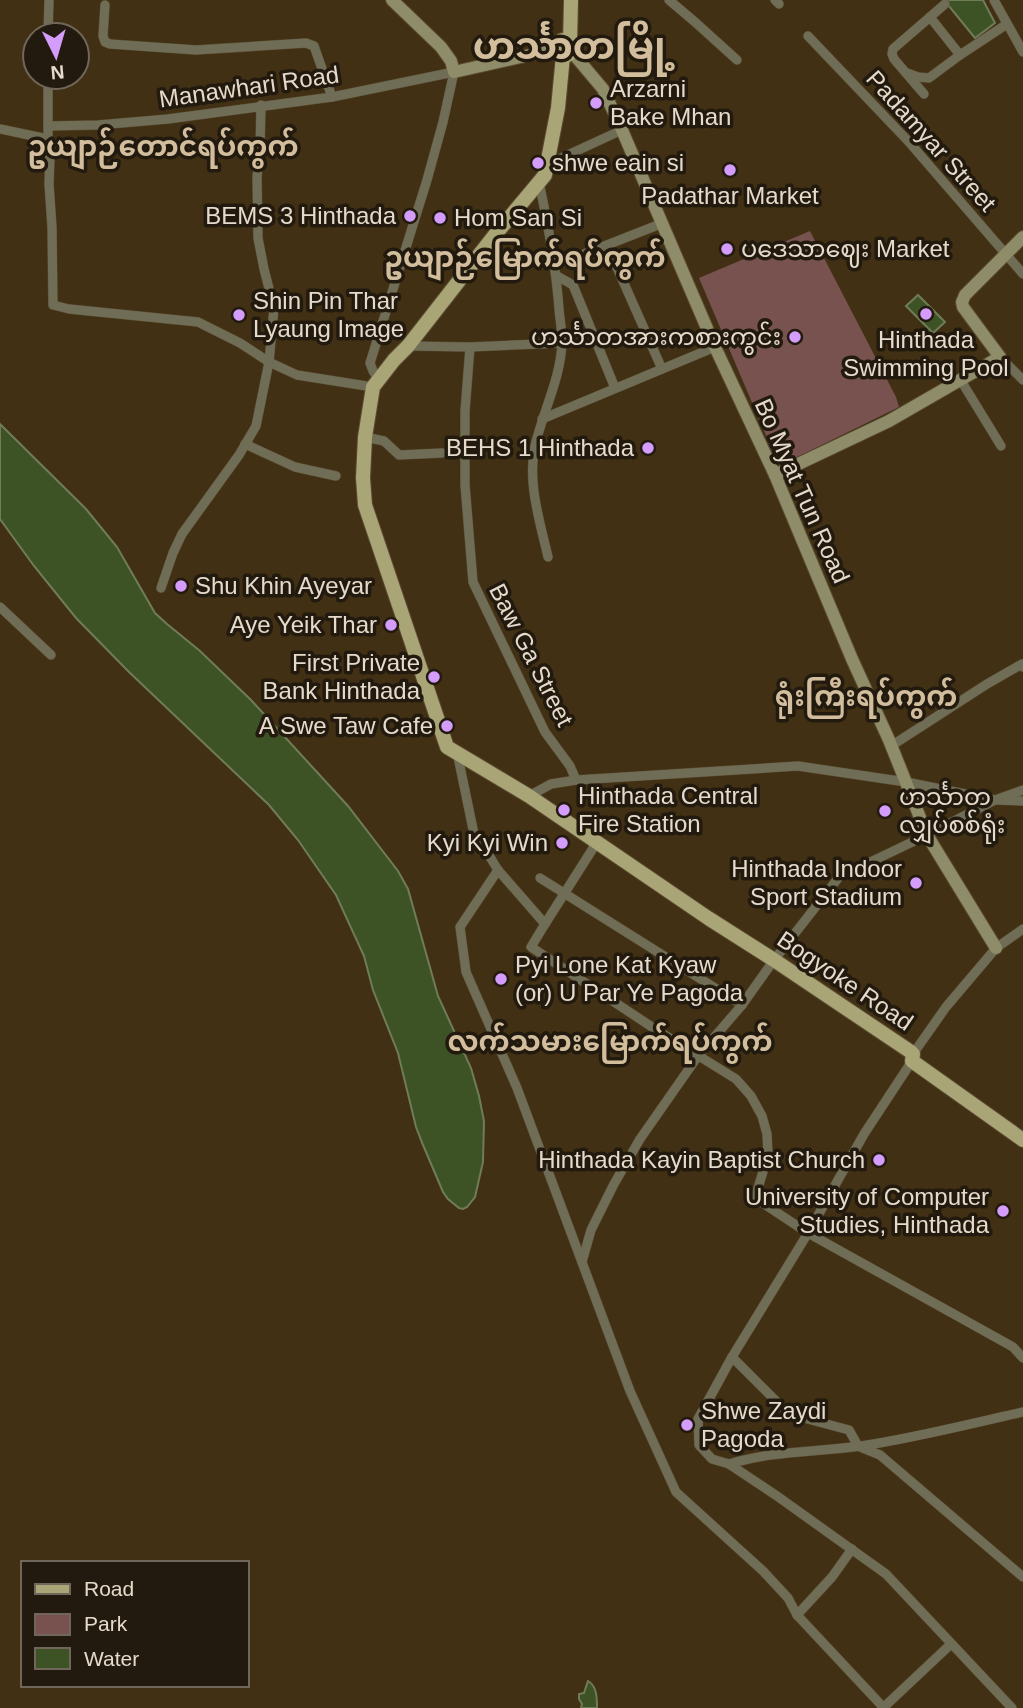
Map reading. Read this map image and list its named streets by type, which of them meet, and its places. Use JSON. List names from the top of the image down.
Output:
{
  "streets": {
    "main road": ["Bogyoke Road"],
    "street": [
      "Manawhari Road",
      "Padamyar Street",
      "Bo Myat Tun Road",
      "Baw Ga Street"
    ]
  },
  "districts": [
    "ဟင်္သာတမြို့",
    "ဥယျာဉ်တောင်ရပ်ကွက်",
    "ဥယျာဉ်မြောက်ရပ်ကွက်",
    "ရုံးကြီးရပ်ကွက်",
    "လက်သမားမြောက်ရပ်ကွက်"
  ],
  "places": [
    "Arzarni Bake Mhan",
    "shwe eain si",
    "Padathar Market",
    "BEMS 3 Hinthada",
    "Hom San Si",
    "ပဒေသာဈေး Market",
    "Hinthada Swimming Pool",
    "Shin Pin Thar Lyaung Image",
    "ဟင်္သာတအားကစားကွင်း",
    "BEHS 1 Hinthada",
    "Shu Khin Ayeyar",
    "Aye Yeik Thar",
    "First Private Bank Hinthada",
    "A Swe Taw Cafe",
    "Hinthada Central Fire Station",
    "ဟင်္သာတ လျှပ်စစ်ရုံး",
    "Kyi Kyi Win",
    "Hinthada Indoor Sport Stadium",
    "Pyi Lone Kat Kyaw (or) U Par Ye Pagoda",
    "Hinthada Kayin Baptist Church",
    "University of Computer Studies, Hinthada",
    "Shwe Zaydi Pagoda"
  ],
  "legend": ["Road", "Park", "Water"],
  "north": "bottom"
}
